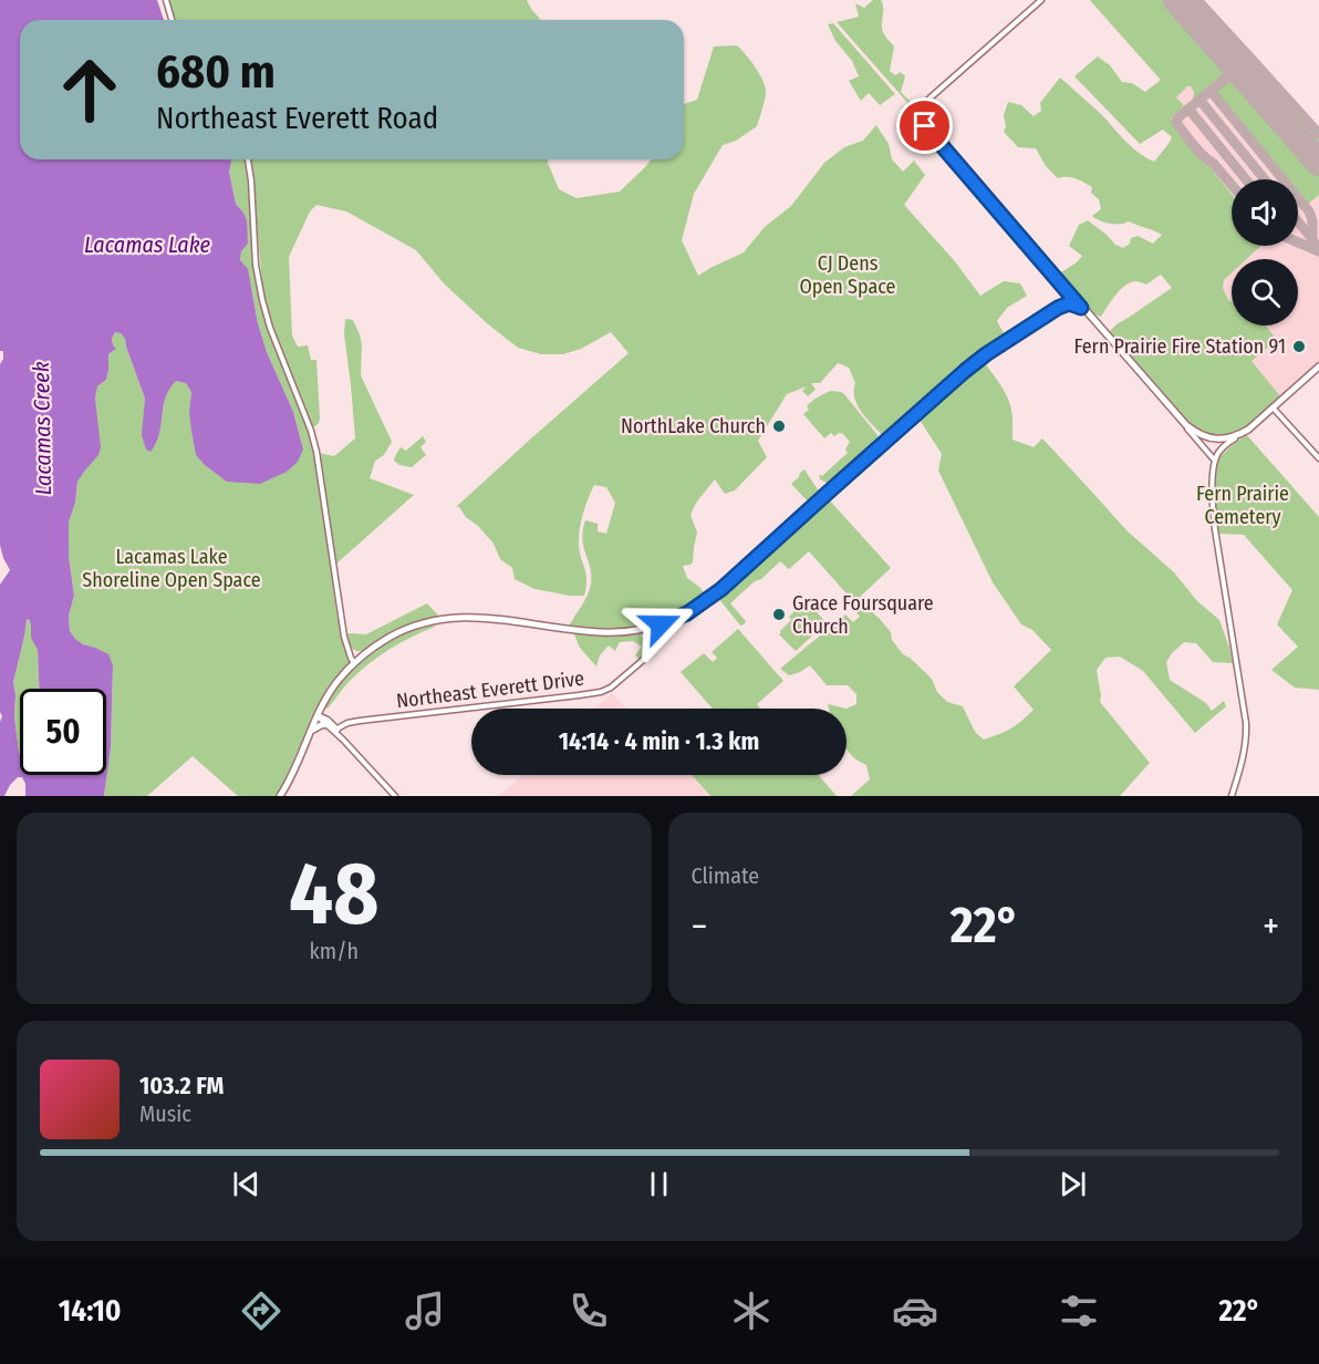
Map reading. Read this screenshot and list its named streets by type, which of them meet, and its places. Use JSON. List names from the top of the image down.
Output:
{
  "streets": {
    "street": ["Northeast Everett Drive"]
  },
  "water": ["Lacamas Lake", "Lacamas Creek"],
  "parks": ["CJ Dens Open Space", "Fern Prairie Cemetery", "Lacamas Lake Shoreline Open Space"],
  "places": ["Fern Prairie Fire Station 91", "NorthLake Church", "Grace Foursquare Church"],
  "page": {
    "turn": ["680 m", "Northeast Everett Road"],
    "limit": "50",
    "trip": "14:14 · 4 min · 1.3 km",
    "tile": [
      ["48", "km/h"],
      "Climate"
    ],
    "heat": ["−", "22°", "+"],
    "song": ["103.2 FM", "Music"],
    "tabs": ["14:10", "22°"]
  }
}
